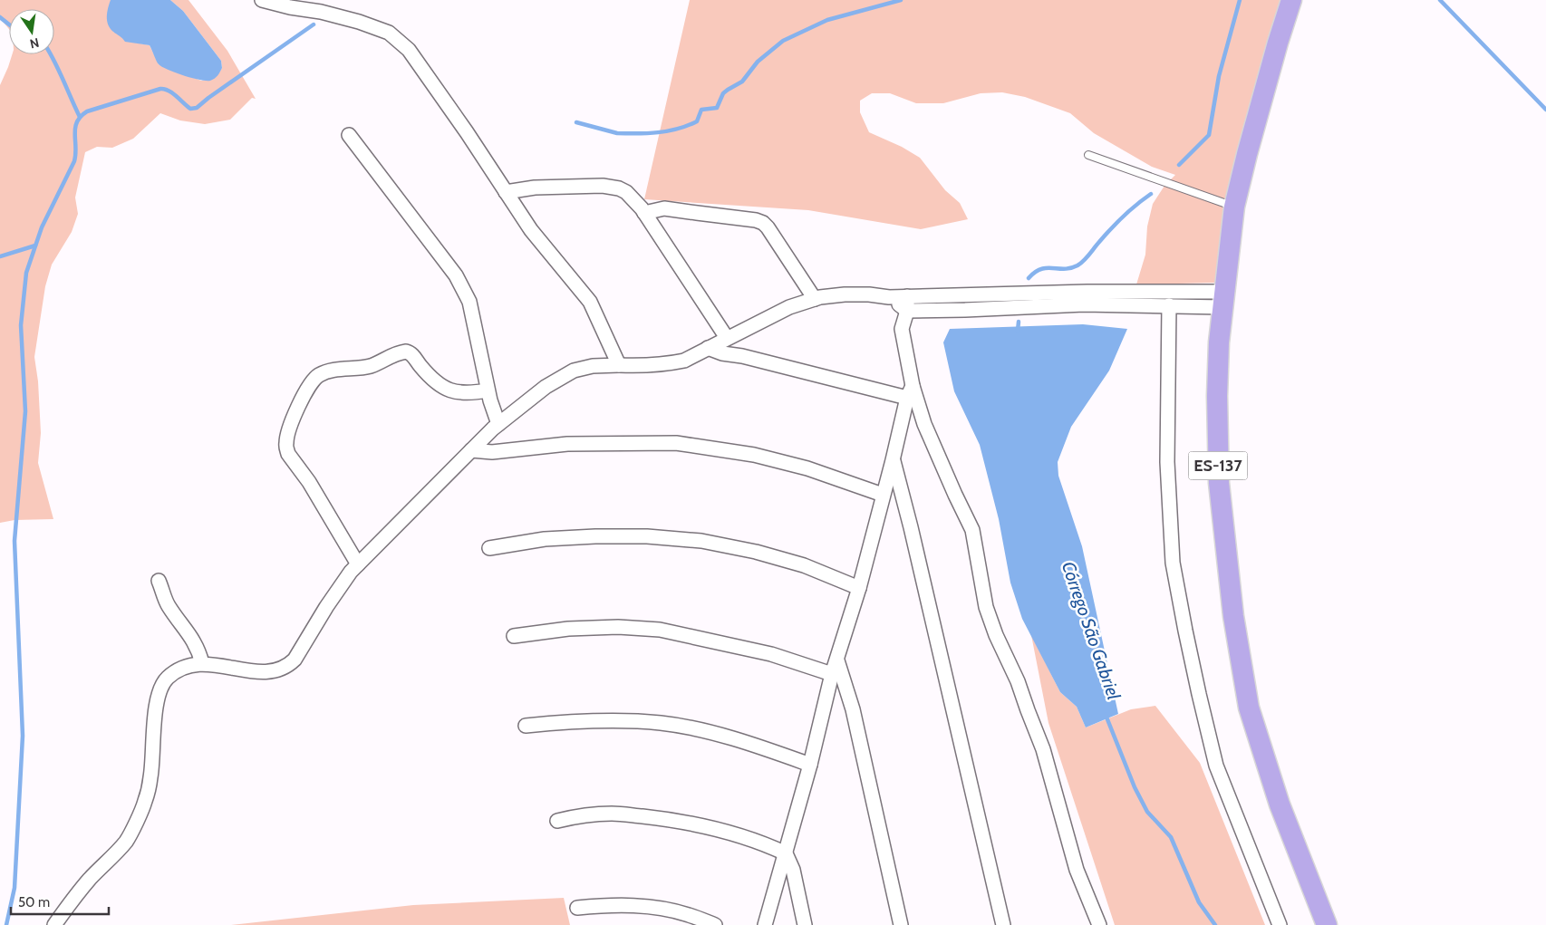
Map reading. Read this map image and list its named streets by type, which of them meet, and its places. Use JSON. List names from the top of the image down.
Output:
{
  "streets": {
    "main road": ["ES-137"]
  },
  "water": ["Córrego São Gabriel"],
  "scale_bar": "50 m",
  "north": "bottom"
}
